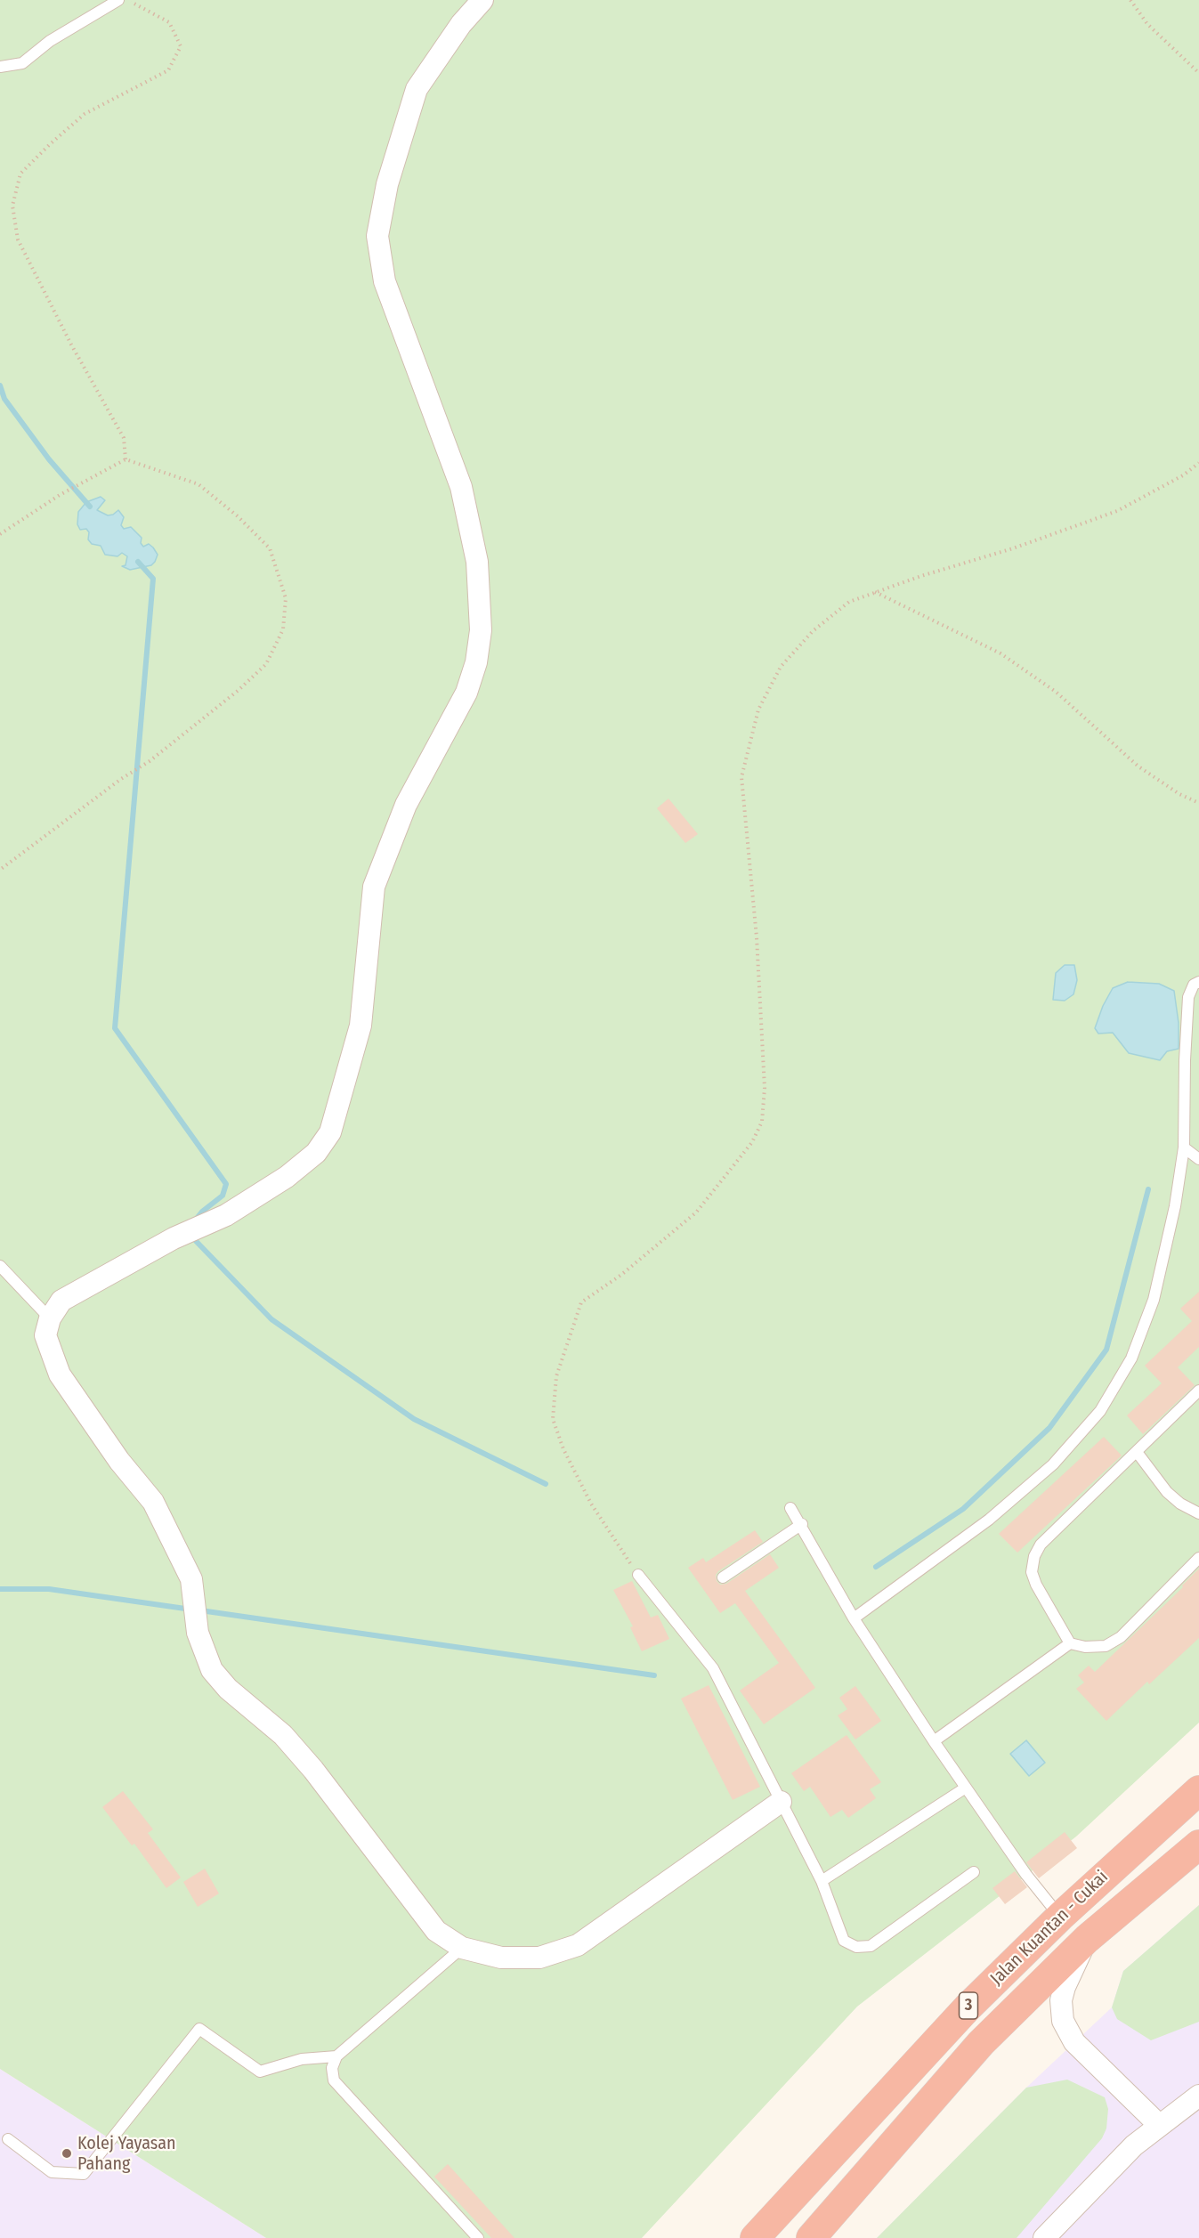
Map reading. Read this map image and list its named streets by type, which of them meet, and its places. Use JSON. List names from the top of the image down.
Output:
{
  "streets": {
    "highway": ["Jalan Kuantan - Cukai", "3"]
  },
  "places": ["Kolej Yayasan Pahang"]
}
